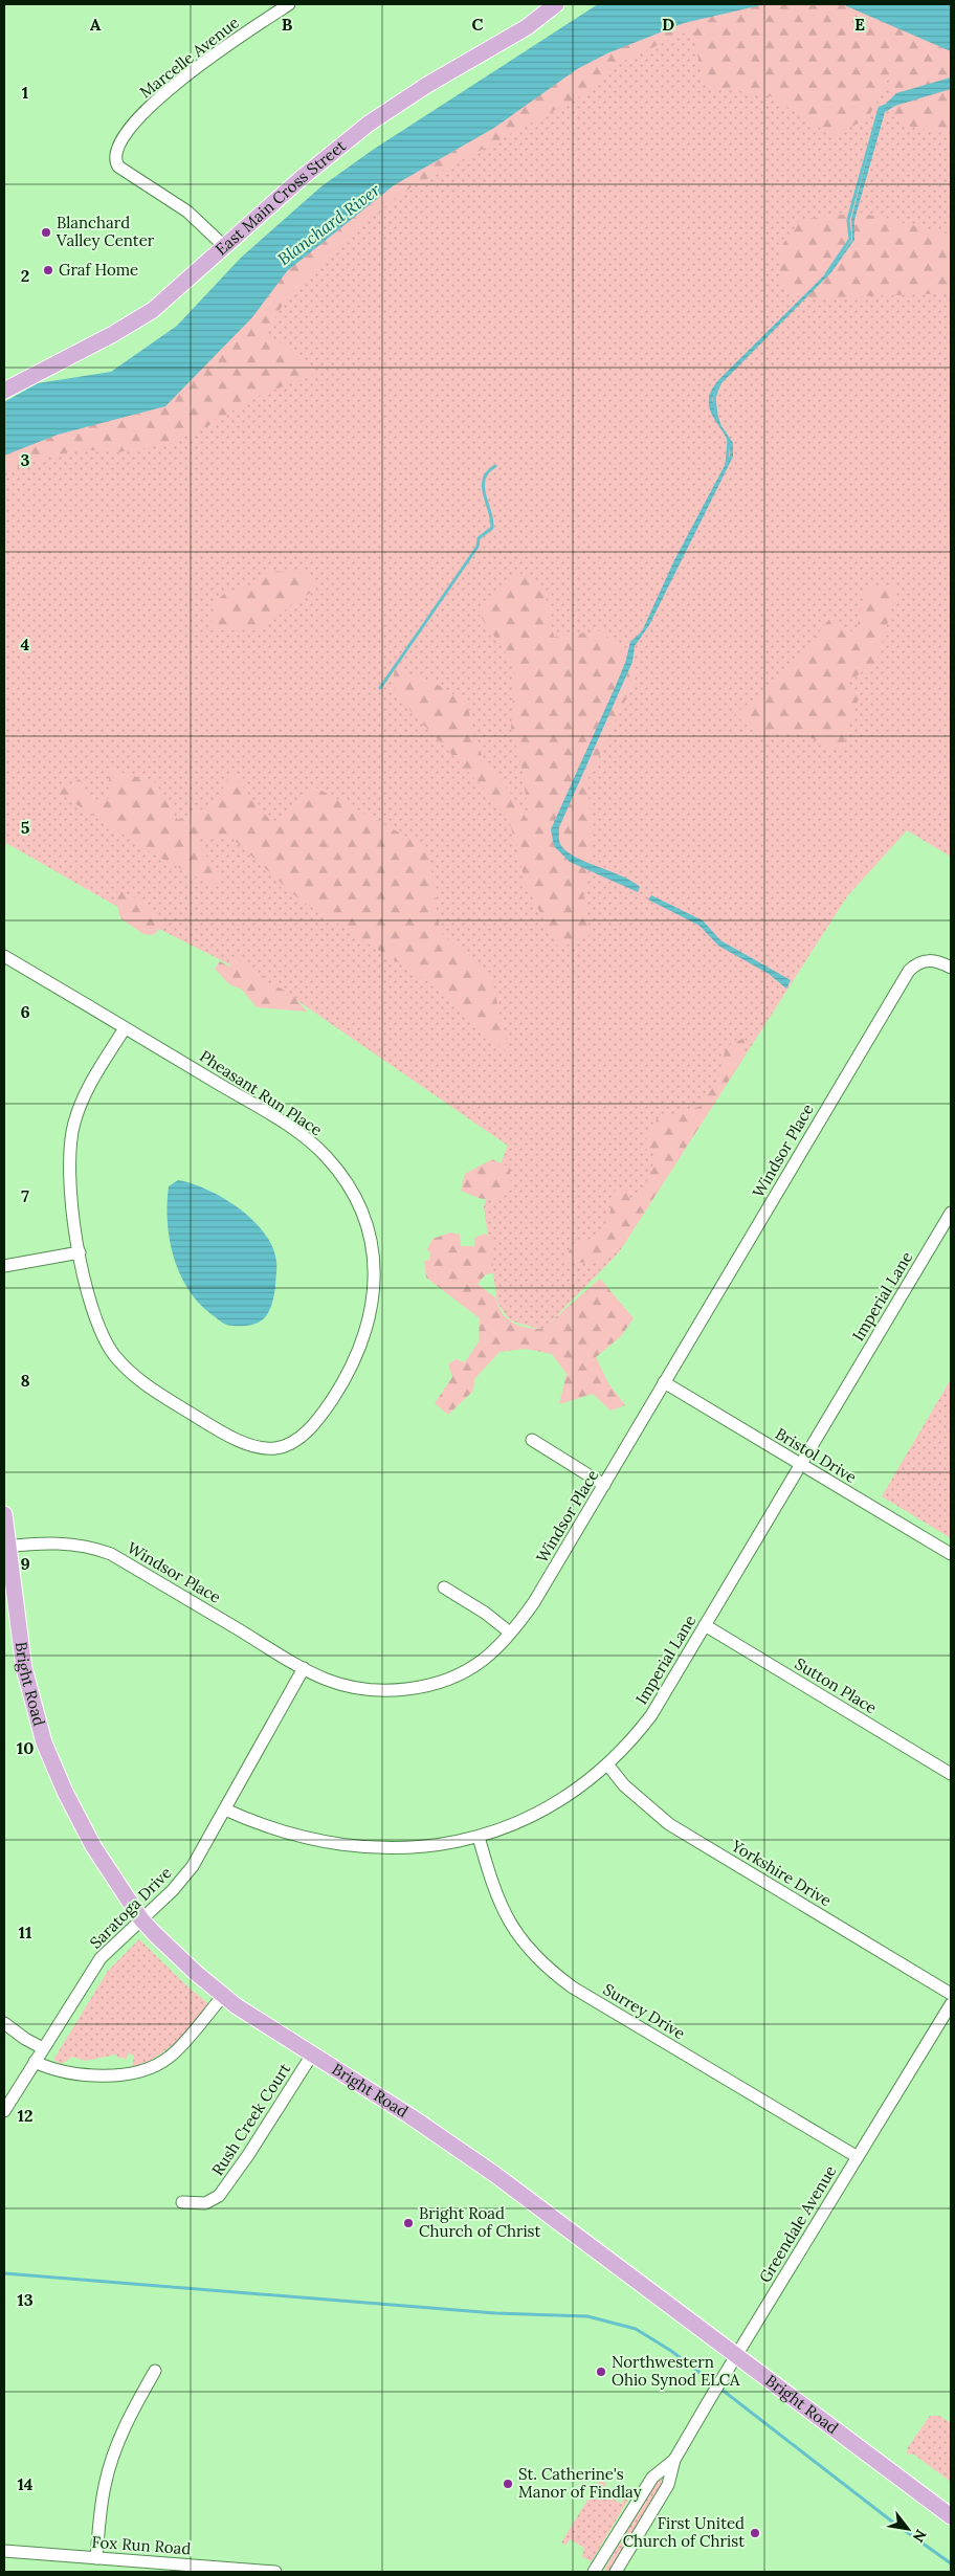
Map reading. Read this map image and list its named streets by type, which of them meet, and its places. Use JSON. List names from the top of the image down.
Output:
{
  "streets": {
    "main road": ["East Main Cross Street", "Bright Road"],
    "street": [
      "Marcelle Avenue",
      "Pheasant Run Place",
      "Windsor Place",
      "Imperial Lane",
      "Bristol Drive",
      "Sutton Place",
      "Yorkshire Drive",
      "Saratoga Drive",
      "Surrey Drive",
      "Rush Creek Court",
      "Greendale Avenue",
      "Fox Run Road"
    ]
  },
  "crossings": [
    ["Marcelle Avenue", "East Main Cross Street"],
    ["Windsor Place", "Bristol Drive"],
    ["Windsor Place", "Bright Road"],
    ["Windsor Place", "Saratoga Drive"],
    ["Imperial Lane", "Bristol Drive"],
    ["Imperial Lane", "Sutton Place"],
    ["Imperial Lane", "Yorkshire Drive"],
    ["Imperial Lane", "Saratoga Drive"],
    ["Imperial Lane", "Surrey Drive"],
    ["Bright Road", "Saratoga Drive"],
    ["Bright Road", "Rush Creek Court"],
    ["Bright Road", "Greendale Avenue"],
    ["Surrey Drive", "Greendale Avenue"]
  ],
  "water": ["Blanchard River"],
  "places": [
    "Blanchard Valley Center",
    "Graf Home",
    "Bright Road Church of Christ",
    "Northwestern Ohio Synod ELCA",
    "St. Catherine's Manor of Findlay",
    "First United Church of Christ"
  ],
  "north": "bottom right",
  "grid": {
    "columns": [
      "A",
      "B",
      "C",
      "D",
      "E"
    ],
    "rows": [
      "1",
      "2",
      "3",
      "4",
      "5",
      "6",
      "7",
      "8",
      "9",
      "10",
      "11",
      "12",
      "13",
      "14"
    ]
  }
}
